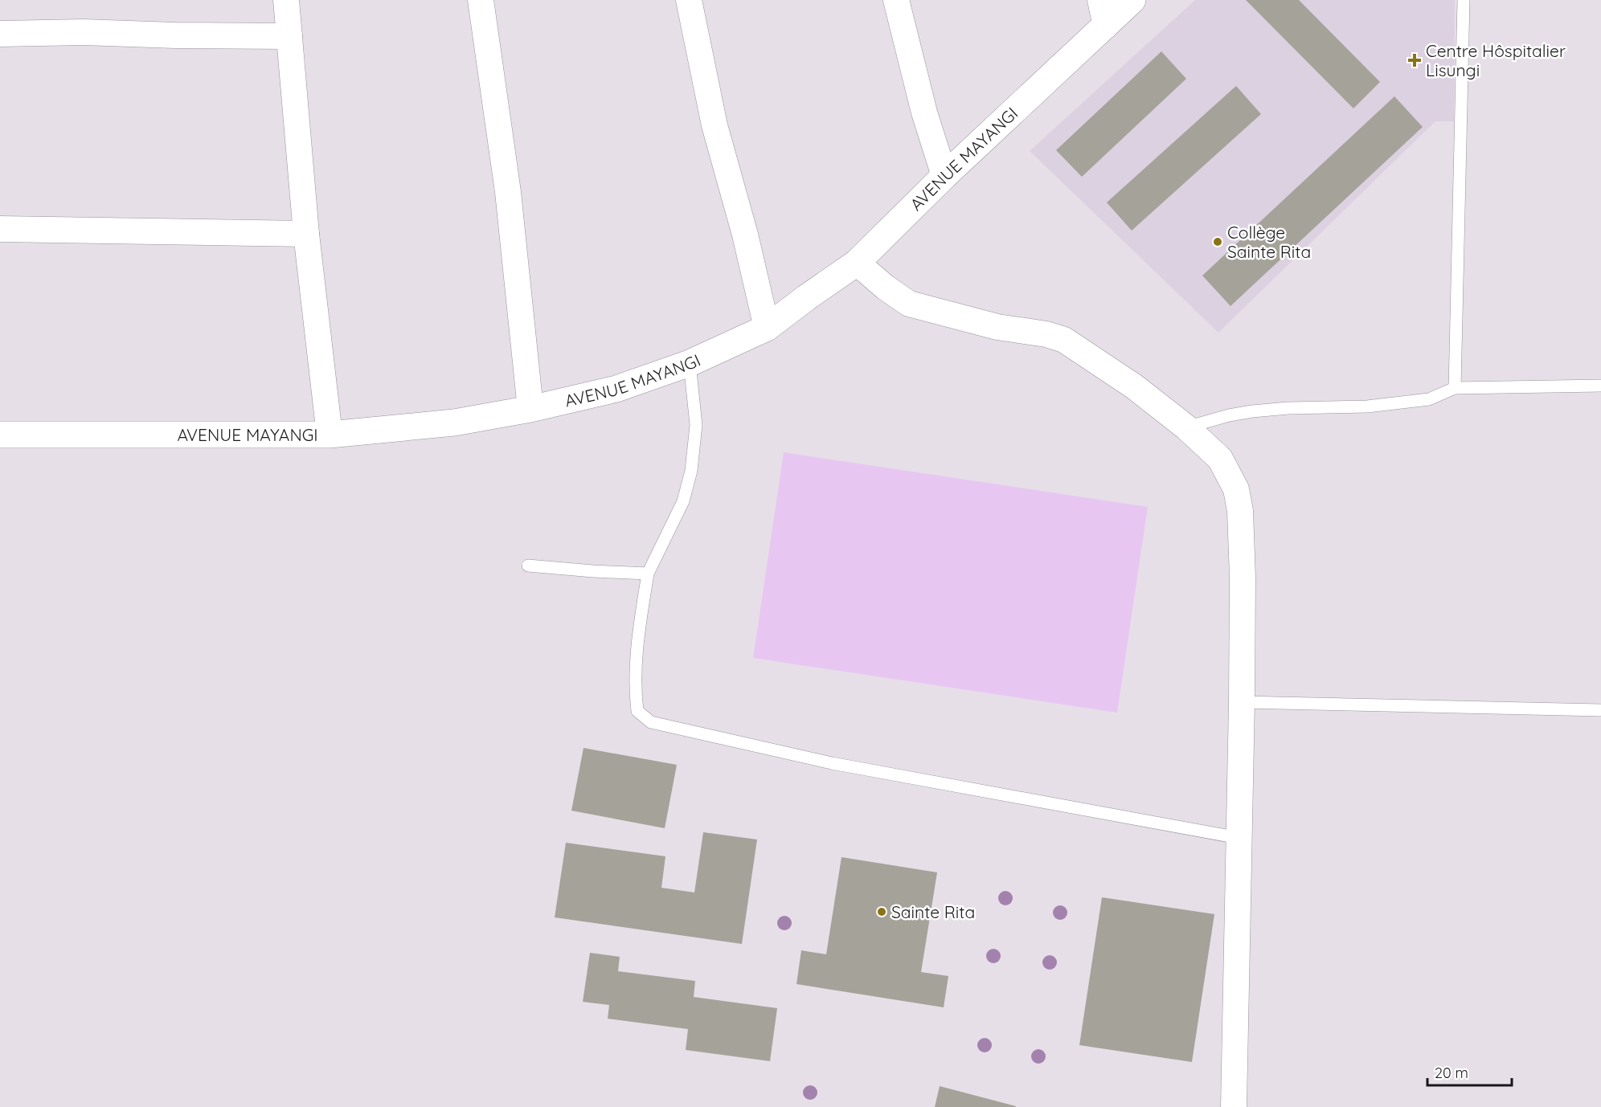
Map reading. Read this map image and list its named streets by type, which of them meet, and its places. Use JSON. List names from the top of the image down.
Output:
{
  "streets": {
    "street": ["AVENUE MAYANGI"]
  },
  "places": {
    "health": ["Centre Hôspitalier Lisungi"],
    "other": ["Collège Sainte Rita", "Sainte Rita"]
  },
  "scale_bar": "20 m"
}
